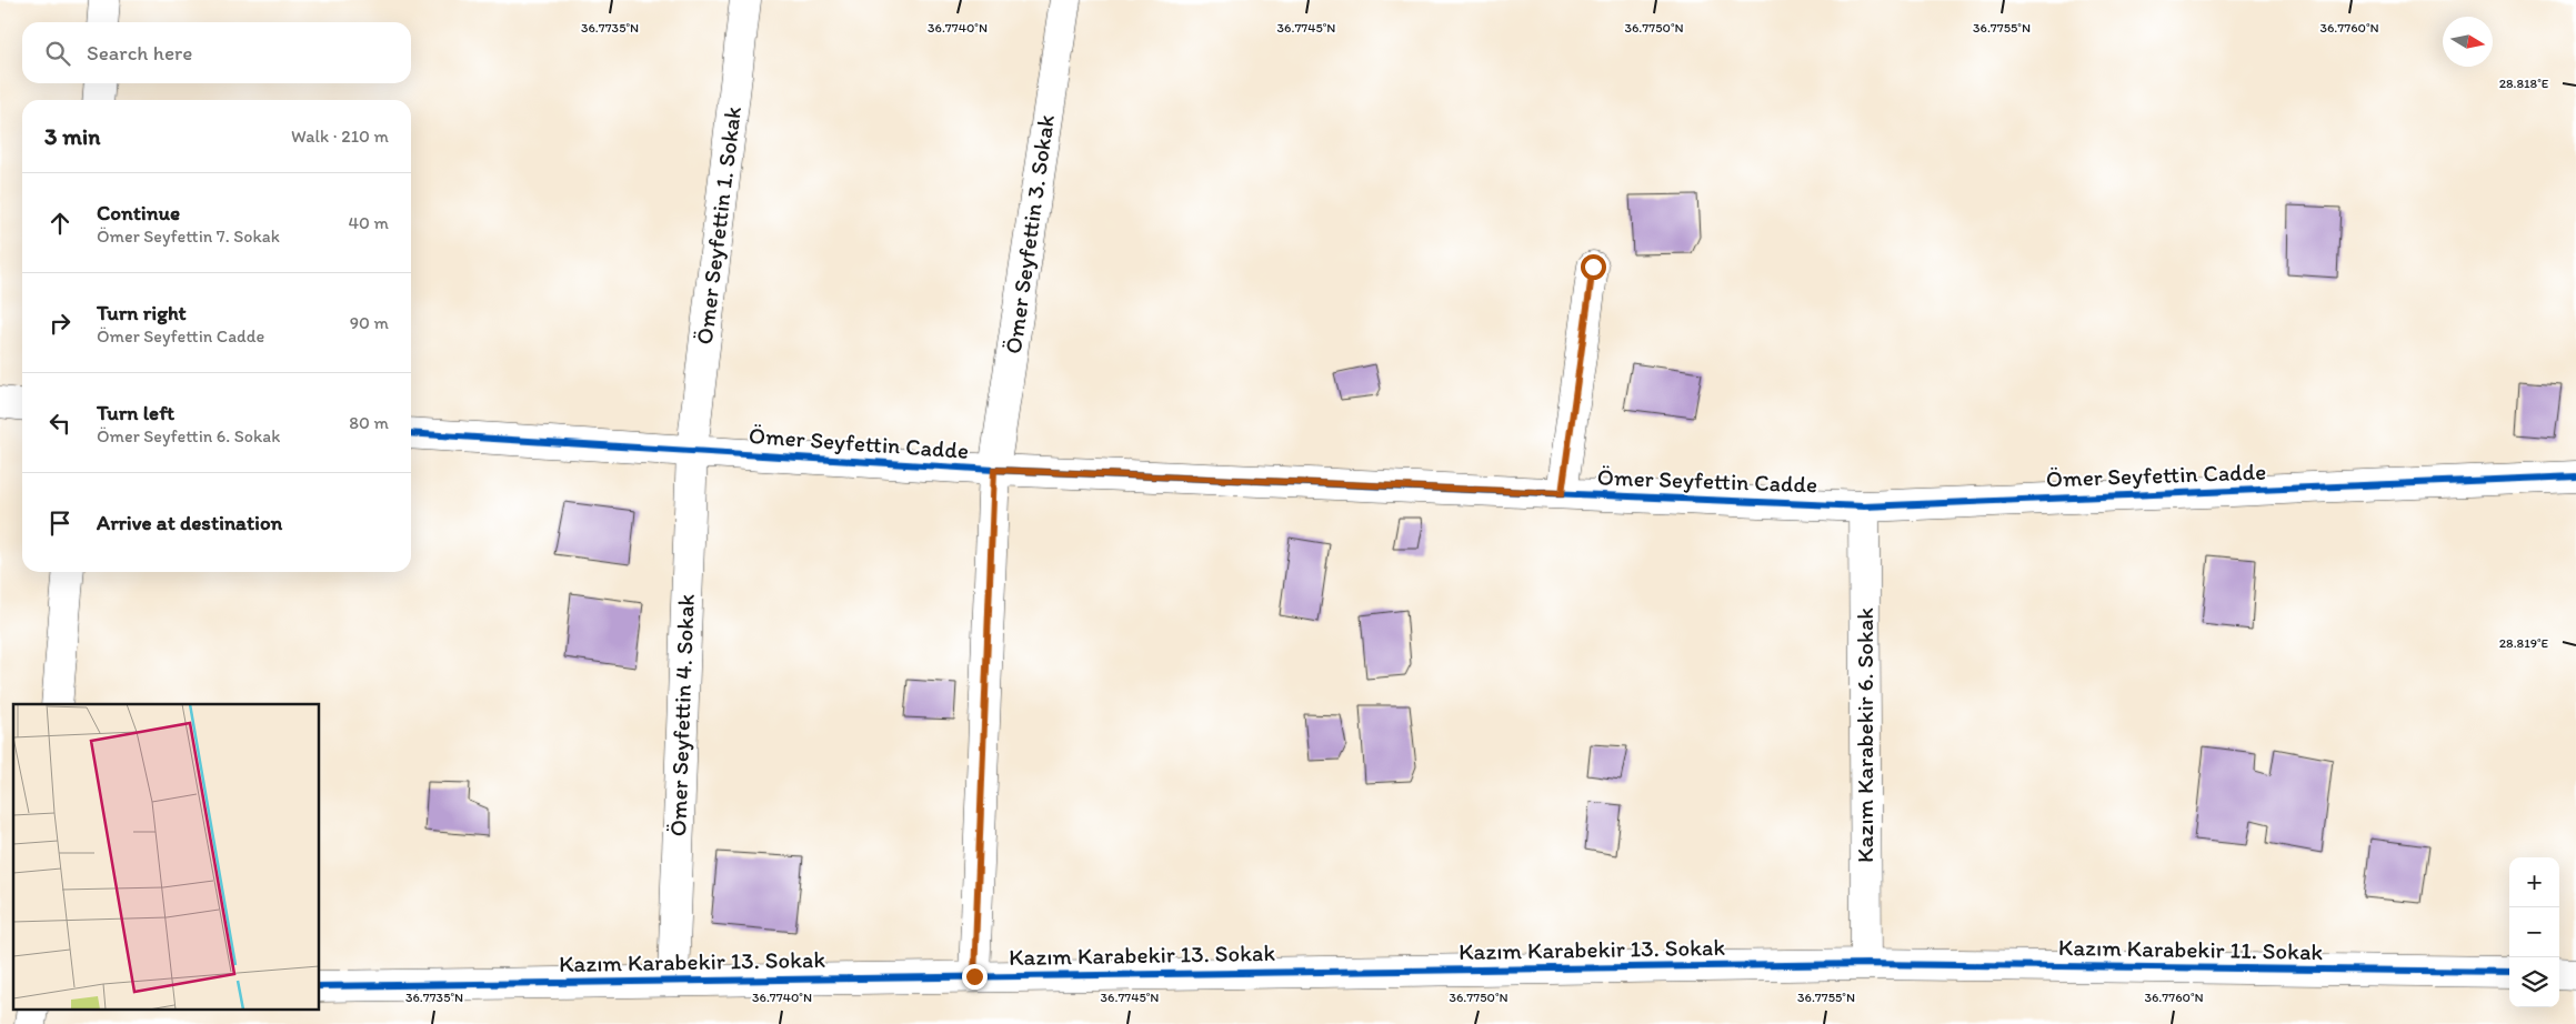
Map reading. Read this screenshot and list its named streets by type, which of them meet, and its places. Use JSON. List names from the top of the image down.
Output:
{
  "streets": {
    "street": [
      "Ömer Seyfettin 1. Sokak",
      "Ömer Seyfettin 3. Sokak",
      "Ömer Seyfettin Cadde",
      "Ömer Seyfettin 4. Sokak",
      "Kazım Karabekir 6. Sokak",
      "Kazım Karabekir 13. Sokak",
      "Kazım Karabekir 11. Sokak"
    ]
  },
  "crossings": [
    ["Ömer Seyfettin 1. Sokak", "Ömer Seyfettin Cadde"],
    ["Ömer Seyfettin 1. Sokak", "Ömer Seyfettin 4. Sokak"],
    ["Ömer Seyfettin 3. Sokak", "Ömer Seyfettin Cadde"],
    ["Ömer Seyfettin 3. Sokak", "Kazım Karabekir 13. Sokak"],
    ["Ömer Seyfettin Cadde", "Ömer Seyfettin 4. Sokak"],
    ["Ömer Seyfettin Cadde", "Kazım Karabekir 6. Sokak"],
    ["Ömer Seyfettin 4. Sokak", "Kazım Karabekir 13. Sokak"],
    ["Kazım Karabekir 6. Sokak", "Kazım Karabekir 13. Sokak"],
    ["Kazım Karabekir 6. Sokak", "Kazım Karabekir 11. Sokak"],
    ["Kazım Karabekir 13. Sokak", "Kazım Karabekir 11. Sokak"]
  ],
  "north": "right",
  "page": {
    "search": "Search here",
    "heading": ["3 min", "Walk · 210 m"],
    "list": [
      ["Continue", "Ömer Seyfettin 7. Sokak", "40 m"],
      ["Turn right", "Ömer Seyfettin Cadde", "90 m"],
      ["Turn left", "Ömer Seyfettin 6. Sokak", "80 m"],
      "Arrive at destination"
    ],
    "map_buttons": ["+", "−"]
  },
  "coordinates": [
    "36.7735°N",
    "36.7740°N",
    "36.7745°N",
    "36.7750°N",
    "36.7755°N",
    "36.7760°N",
    "28.818°E",
    "28.819°E"
  ]
}
